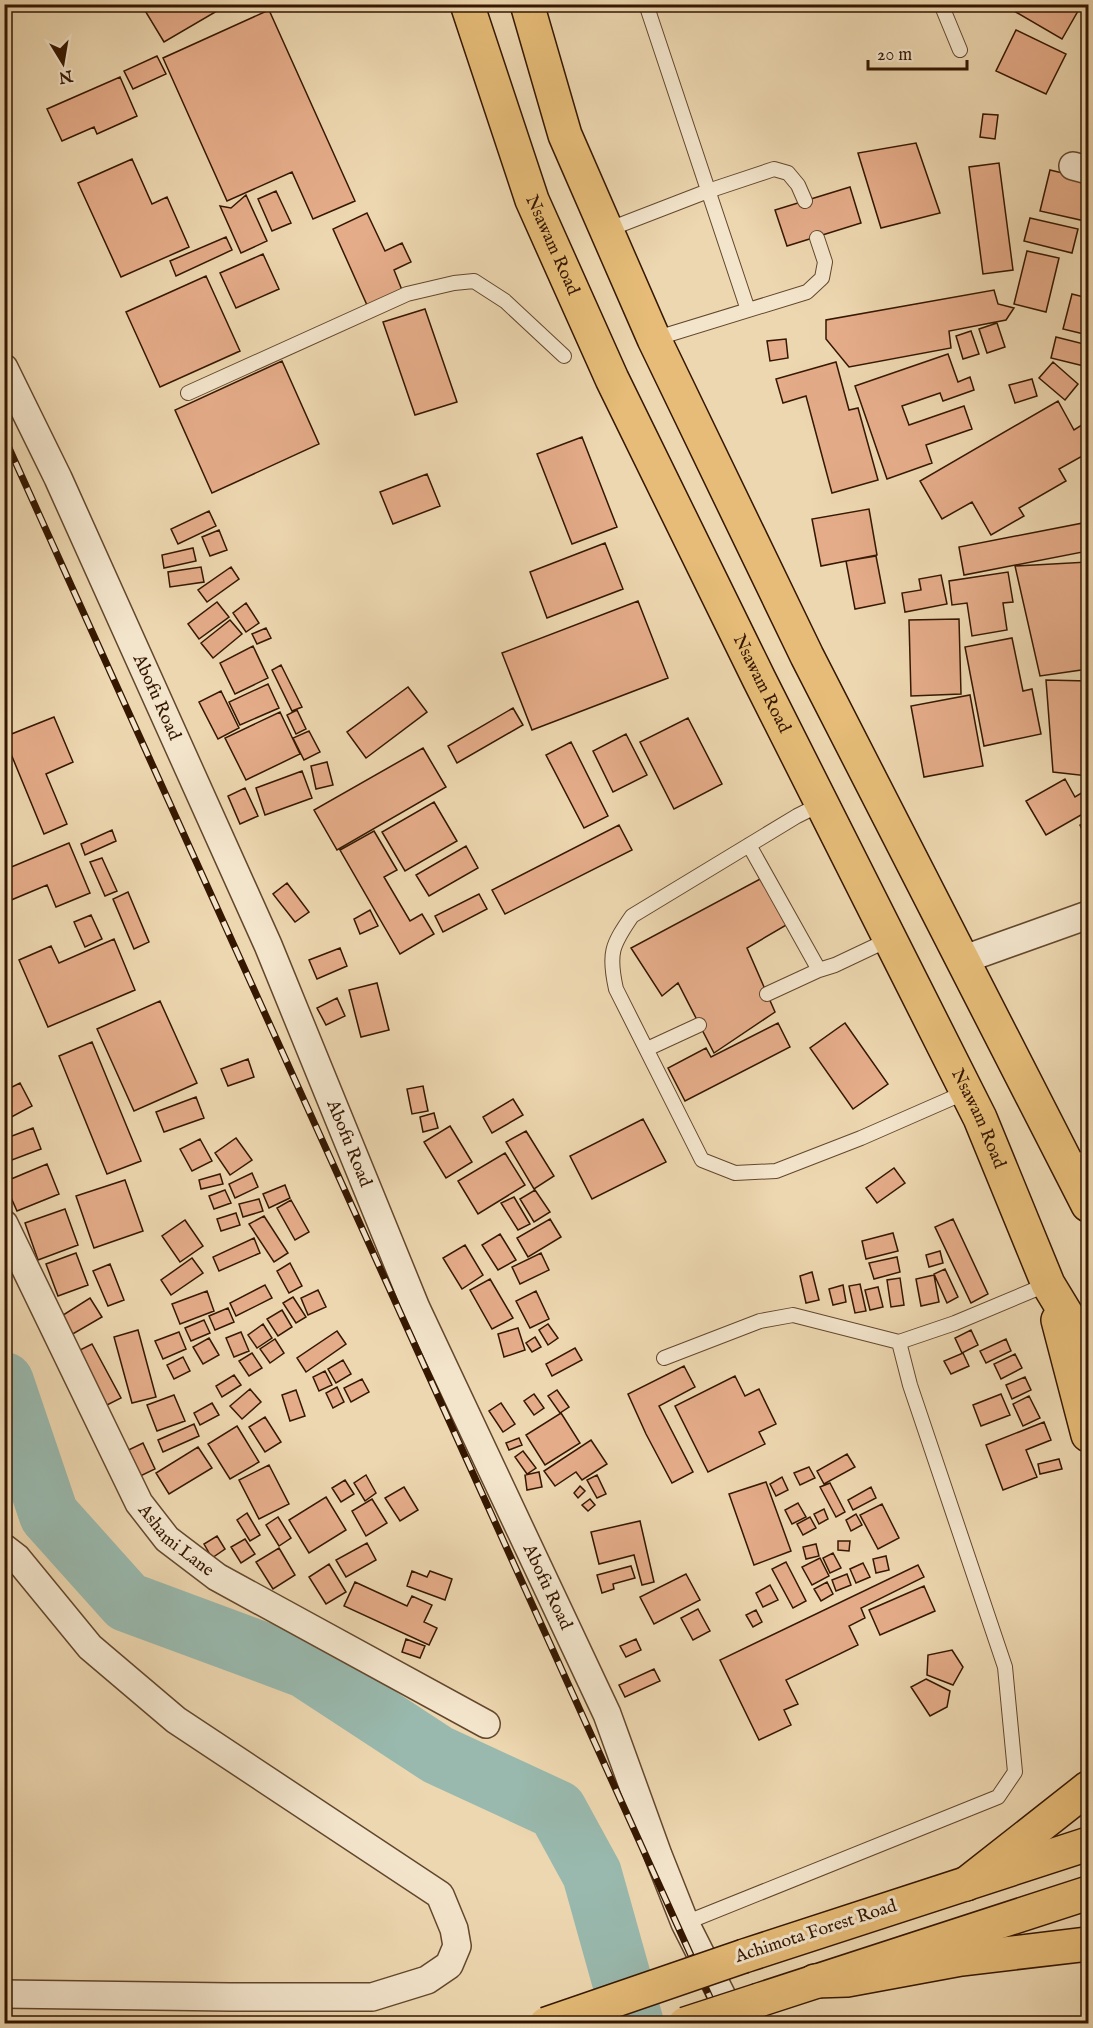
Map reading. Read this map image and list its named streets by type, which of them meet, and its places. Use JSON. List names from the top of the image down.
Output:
{
  "streets": {
    "main road": ["Nsawam Road", "Achimota Forest Road"],
    "street": ["Abofu Road", "Ashami Lane"]
  },
  "scale_bar": "20 m",
  "north": "bottom"
}
